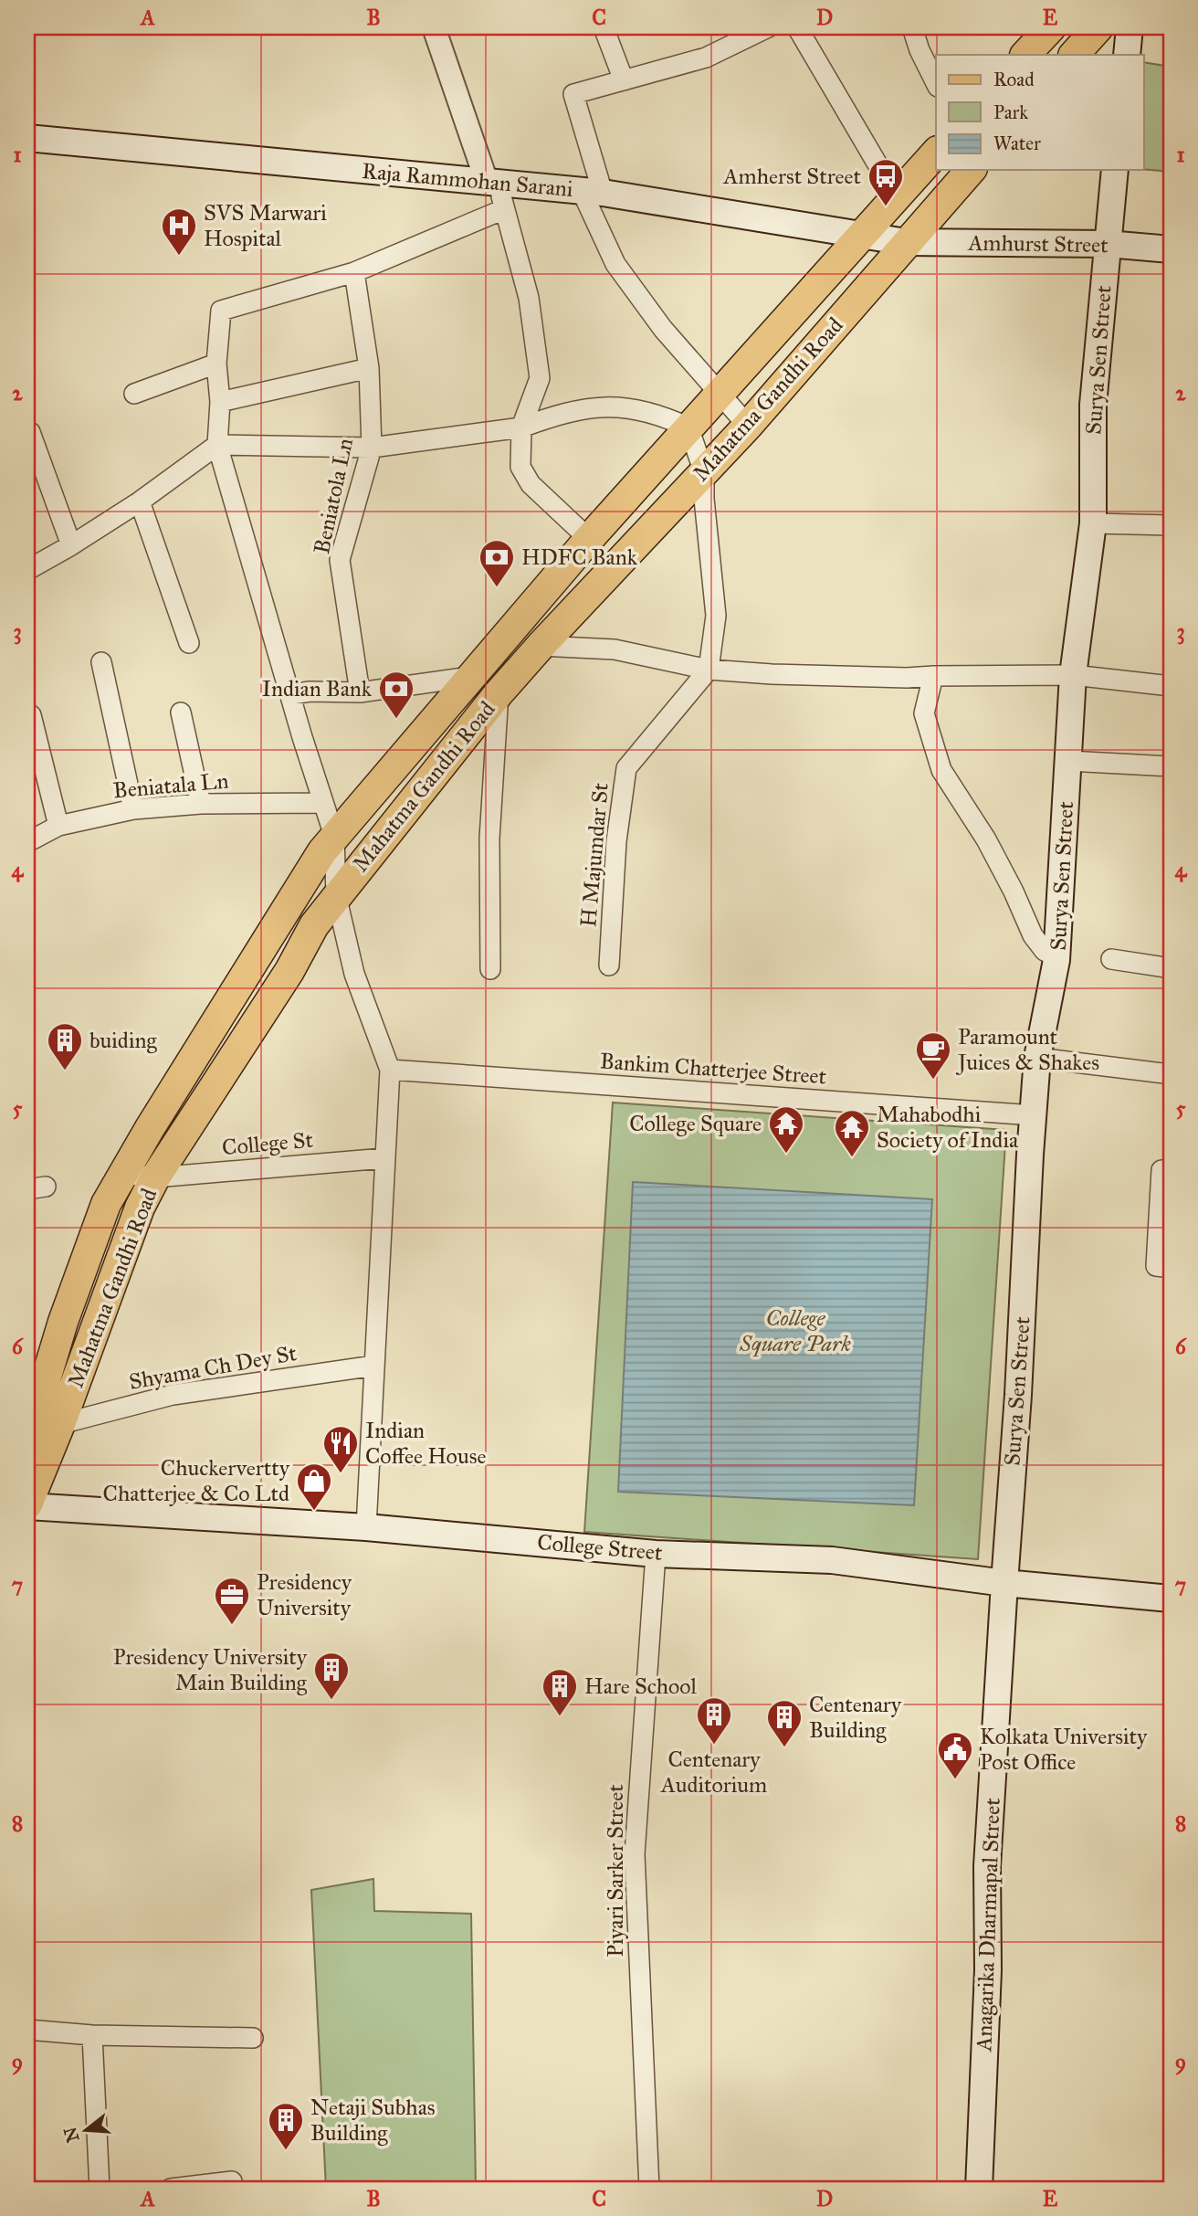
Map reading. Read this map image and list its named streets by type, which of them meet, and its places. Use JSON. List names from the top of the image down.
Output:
{
  "streets": {
    "main road": [
      "Raja Rammohan Sarani",
      "Amhurst Street",
      "Surya Sen Street",
      "Mahatma Gandhi Road",
      "College Street",
      "Anagarika Dharmapal Street"
    ],
    "street": [
      "Beniatola Ln",
      "Beniatala Ln",
      "H Majumdar St",
      "Bankim Chatterjee Street",
      "College St",
      "Shyama Ch Dey St",
      "Piyari Sarker Street"
    ]
  },
  "crossings": [
    ["Raja Rammohan Sarani", "Amhurst Street"],
    ["Raja Rammohan Sarani", "Mahatma Gandhi Road"],
    ["Amhurst Street", "Surya Sen Street"],
    ["Amhurst Street", "Mahatma Gandhi Road"],
    ["Surya Sen Street", "Bankim Chatterjee Street"],
    ["Surya Sen Street", "College Street"],
    ["Surya Sen Street", "Anagarika Dharmapal Street"],
    ["Mahatma Gandhi Road", "College St"],
    ["Mahatma Gandhi Road", "Shyama Ch Dey St"],
    ["Mahatma Gandhi Road", "College Street"],
    ["College Street", "Piyari Sarker Street"],
    ["College Street", "Anagarika Dharmapal Street"]
  ],
  "parks": ["College Square Park"],
  "places": {
    "bus stop": ["Amherst Street"],
    "hospital": ["SVS Marwari Hospital"],
    "bank": ["HDFC Bank", "Indian Bank"],
    "building": [
      "buiding",
      "Presidency University Main Building",
      "Hare School",
      "Centenary Auditorium",
      "Centenary Building",
      "Netaji Subhas Building"
    ],
    "cafe": ["Paramount Juices & Shakes"],
    "temple": ["College Square", "Mahabodhi Society of India"],
    "restaurant": ["Indian Coffee House"],
    "shop": ["Chuckervertty Chatterjee & Co Ltd"],
    "office": ["Presidency University"],
    "public building": ["Kolkata University Post Office"]
  },
  "legend": ["Road", "Park", "Water"],
  "north": "left",
  "grid": {
    "columns": [
      "A",
      "B",
      "C",
      "D",
      "E"
    ],
    "rows": [
      "1",
      "2",
      "3",
      "4",
      "5",
      "6",
      "7",
      "8",
      "9"
    ]
  }
}
